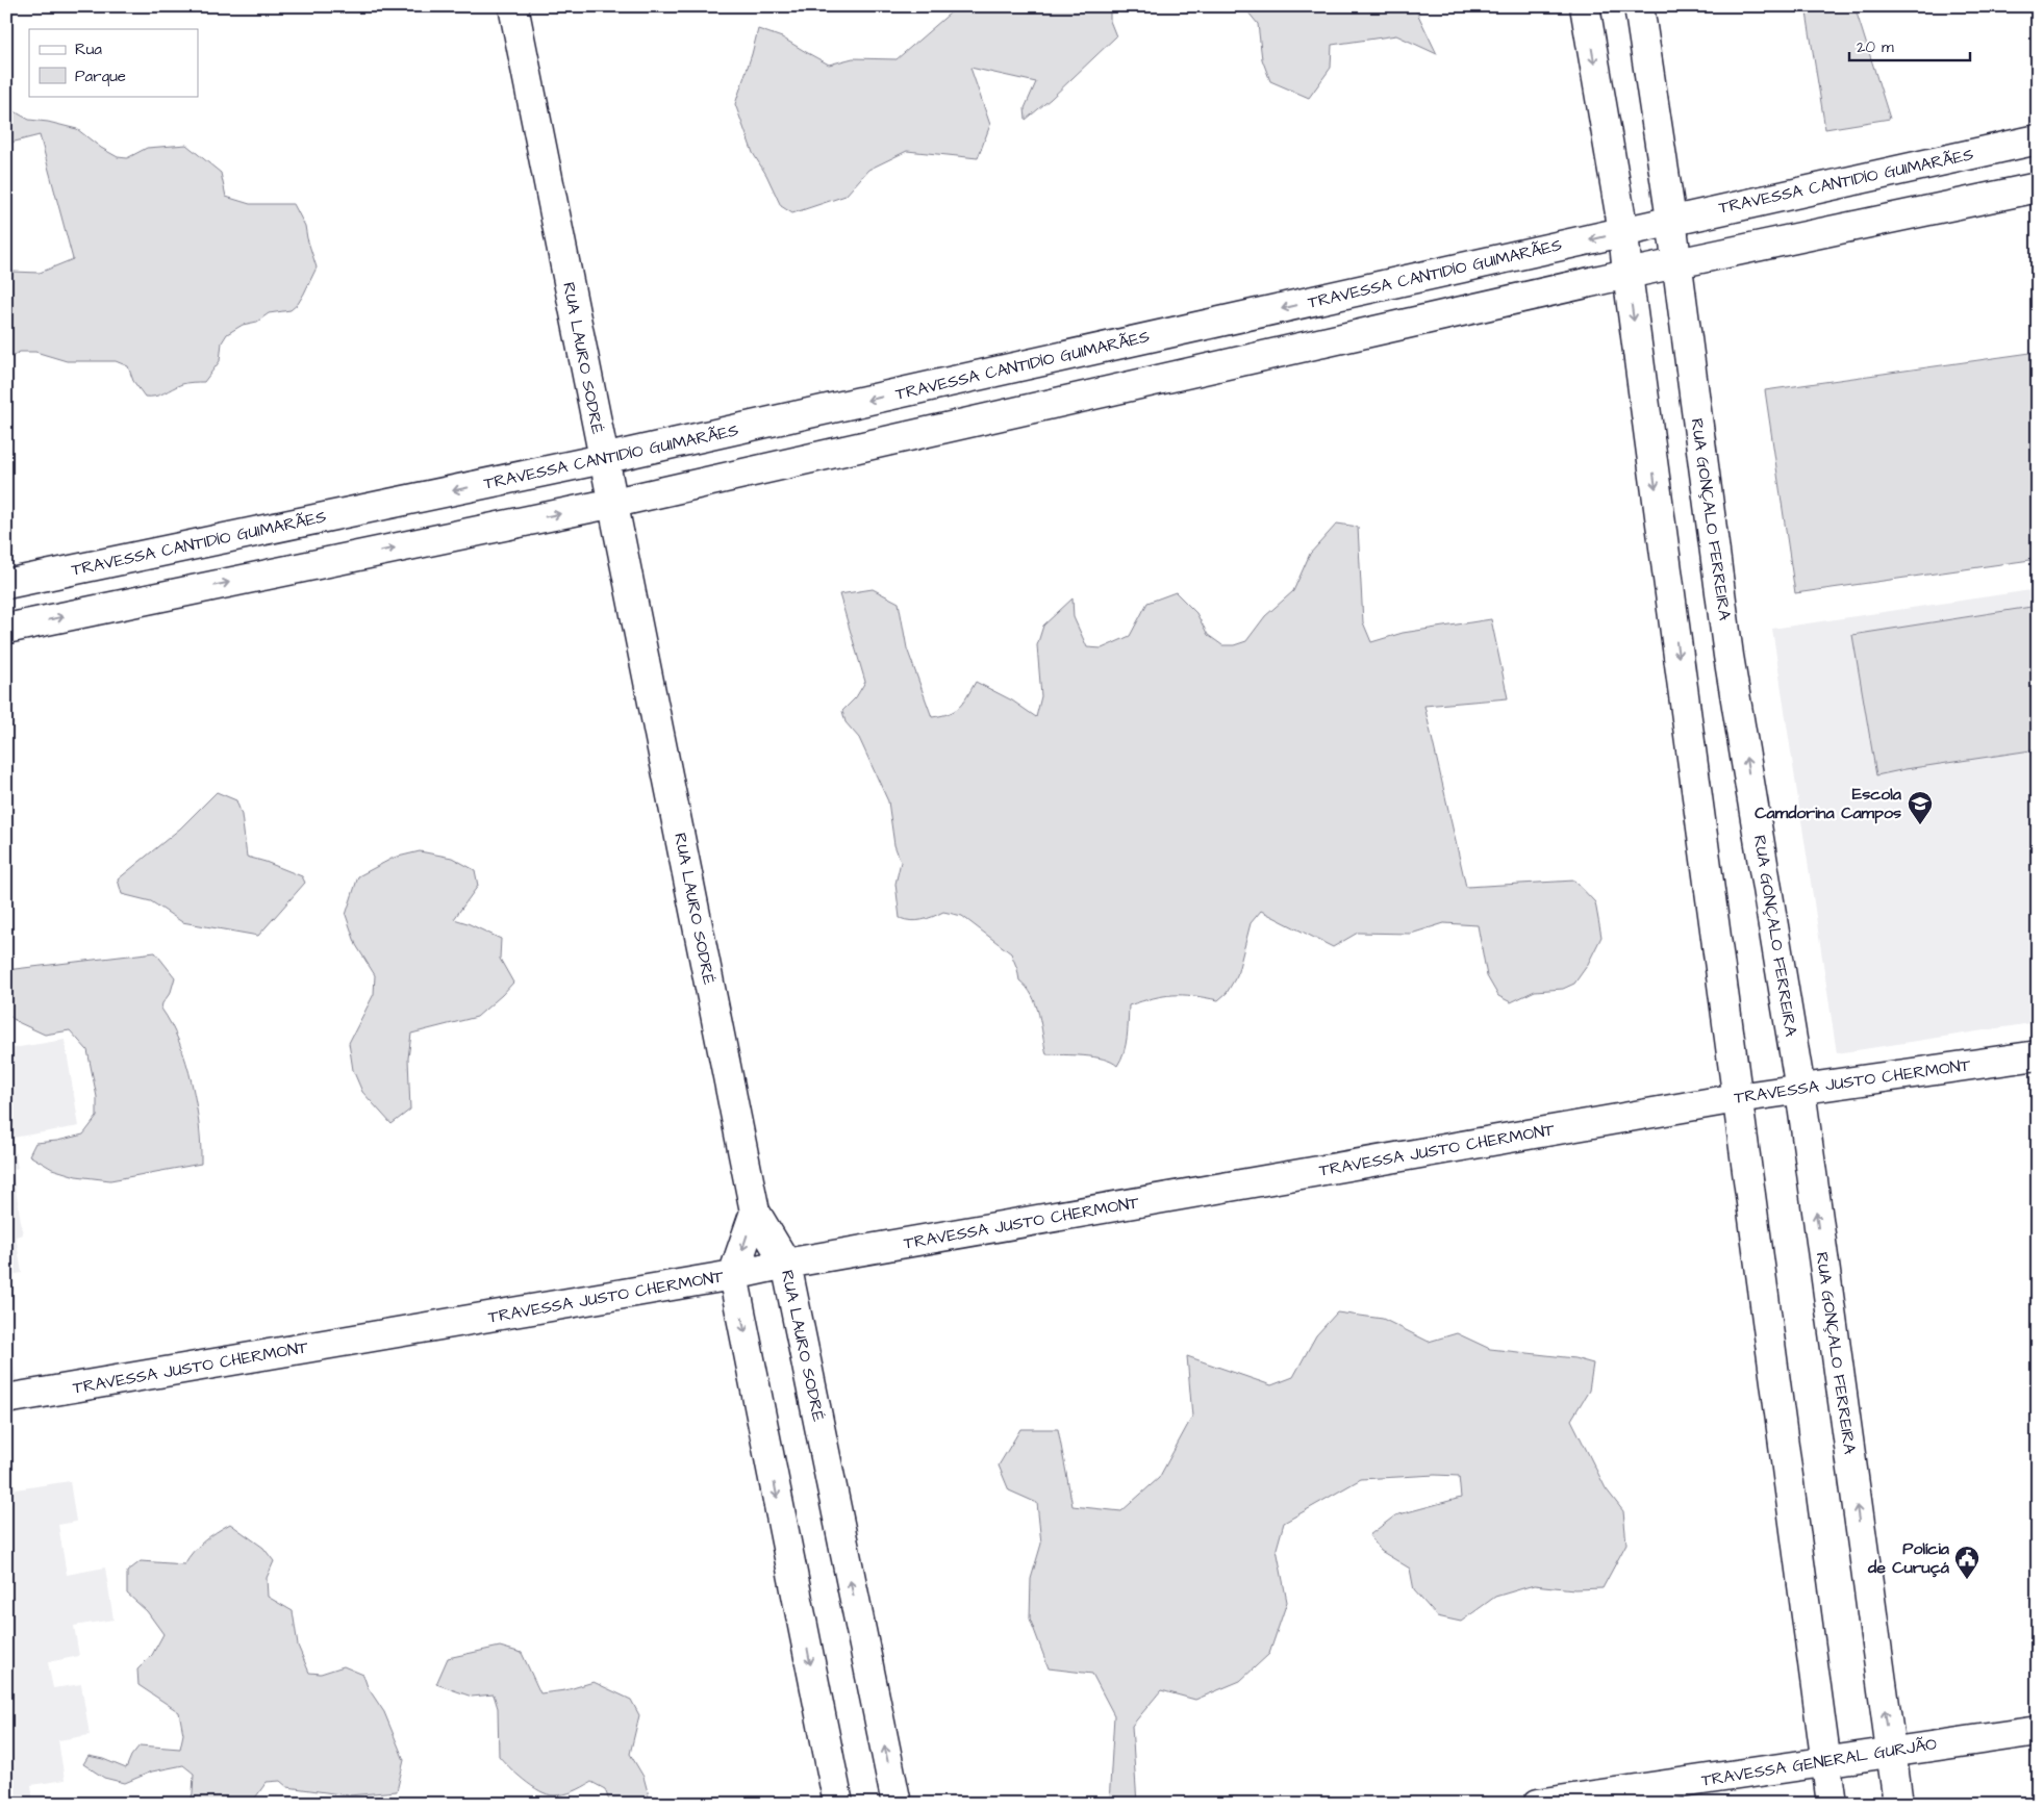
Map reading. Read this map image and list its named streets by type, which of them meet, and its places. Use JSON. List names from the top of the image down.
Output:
{
  "streets": {
    "street": [
      "TRAVESSA CANTIDÍO GUIMARÃES",
      "RUA LAURO SODRÉ",
      "RUA GONÇALO FERREIRA",
      "TRAVESSA JUSTO CHERMONT",
      "TRAVESSA GENERAL GURJÃO"
    ]
  },
  "crossings": [
    ["TRAVESSA CANTIDÍO GUIMARÃES", "RUA LAURO SODRÉ"],
    ["TRAVESSA CANTIDÍO GUIMARÃES", "RUA GONÇALO FERREIRA"],
    ["RUA LAURO SODRÉ", "TRAVESSA JUSTO CHERMONT"],
    ["RUA GONÇALO FERREIRA", "TRAVESSA JUSTO CHERMONT"],
    ["RUA GONÇALO FERREIRA", "TRAVESSA GENERAL GURJÃO"]
  ],
  "places": {
    "school or university": ["Escola Camdorina Campos"],
    "public building": ["Polícia de Curuçá"]
  },
  "legend": ["Rua", "Parque"],
  "scale_bar": "20 m"
}
